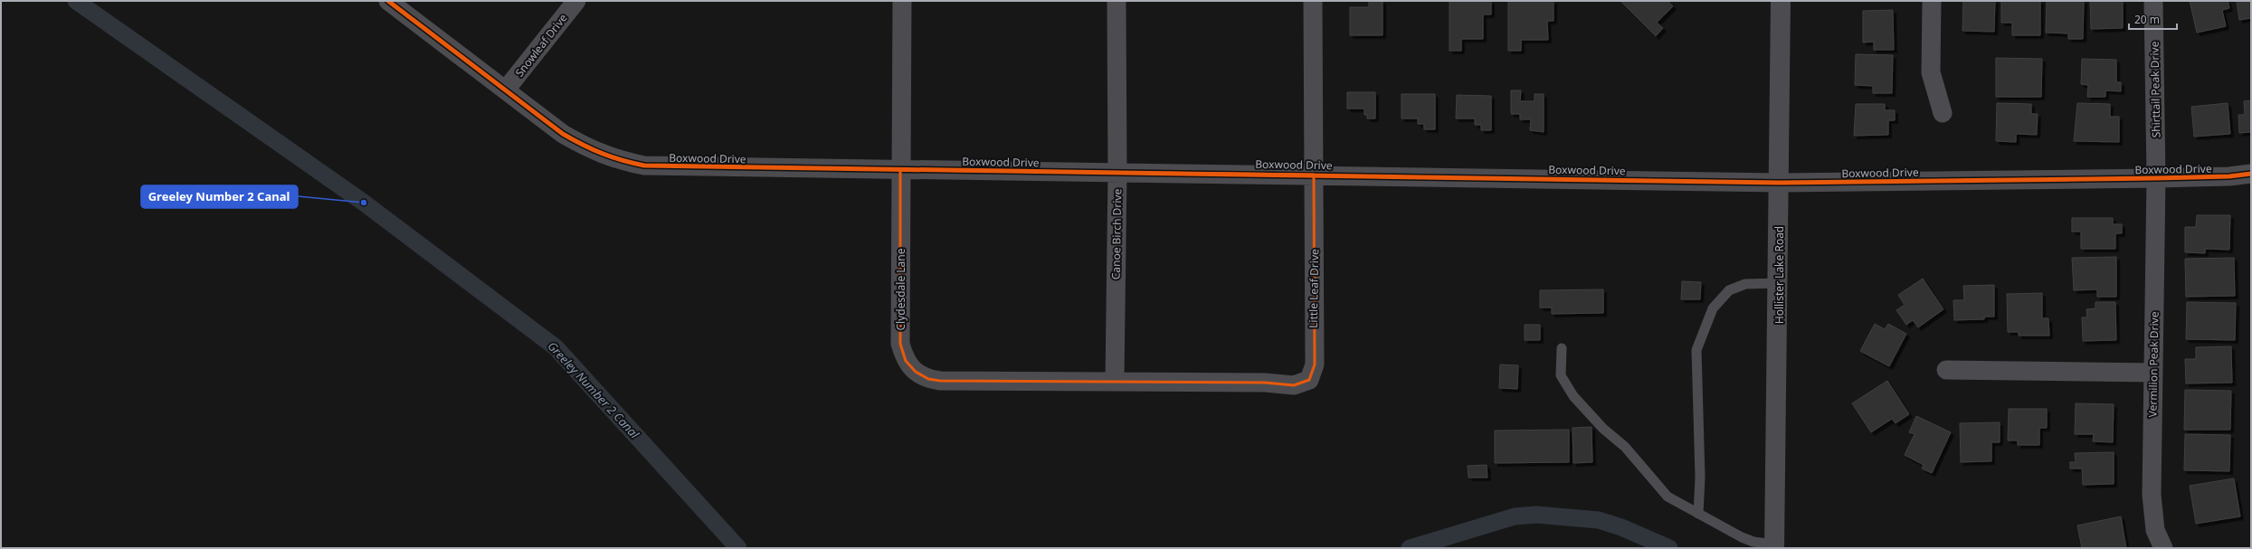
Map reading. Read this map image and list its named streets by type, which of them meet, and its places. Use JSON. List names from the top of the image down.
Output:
{
  "streets": {
    "street": [
      "Snowleaf Drive",
      "Shirttail Peak Drive",
      "Boxwood Drive",
      "Canoe Birch Drive",
      "Hollister Lake Road",
      "Little Leaf Drive",
      "Clydesdale Lane",
      "Vermilion Peak Drive"
    ]
  },
  "crossings": [
    ["Snowleaf Drive", "Boxwood Drive"],
    ["Shirttail Peak Drive", "Boxwood Drive"],
    ["Shirttail Peak Drive", "Vermilion Peak Drive"],
    ["Boxwood Drive", "Canoe Birch Drive"],
    ["Boxwood Drive", "Hollister Lake Road"],
    ["Boxwood Drive", "Little Leaf Drive"],
    ["Boxwood Drive", "Clydesdale Lane"],
    ["Boxwood Drive", "Vermilion Peak Drive"],
    ["Canoe Birch Drive", "Little Leaf Drive"],
    ["Canoe Birch Drive", "Clydesdale Lane"],
    ["Little Leaf Drive", "Clydesdale Lane"]
  ],
  "water": ["Greeley Number 2 Canal"],
  "places": ["Greeley Number 2 Canal"],
  "scale_bar": "20 m"
}
